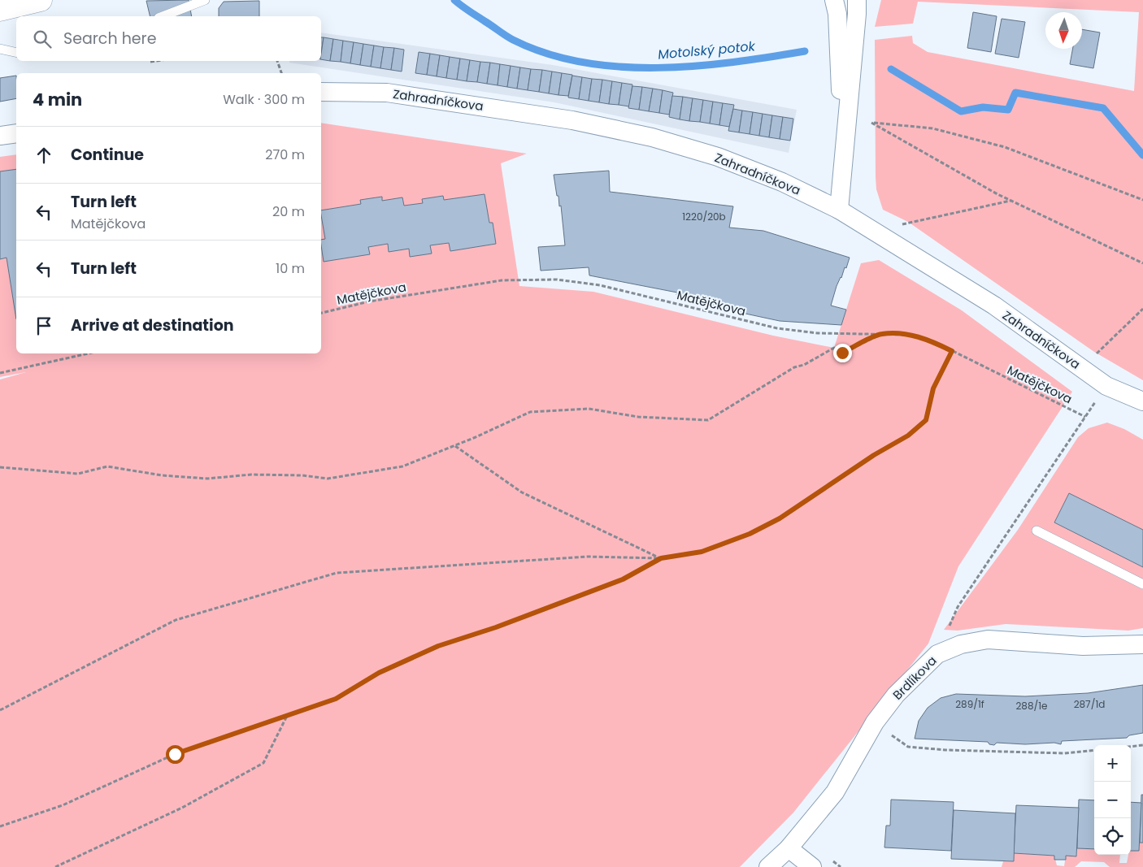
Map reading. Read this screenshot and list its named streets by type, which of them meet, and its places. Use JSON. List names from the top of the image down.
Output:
{
  "streets": {
    "street": ["Zahradníčkova", "Brdlíkova"],
    "path": ["Matějčkova"]
  },
  "water": ["Motolský potok"],
  "house_numbers": [
    "1220/20b",
    "289/1f",
    "287/1d",
    "288/1e"
  ],
  "north": "bottom",
  "page": {
    "search": "Search here",
    "heading": ["4 min", "Walk · 300 m"],
    "list": [
      ["Continue", "270 m"],
      ["Turn left", "Matějčkova", "20 m"],
      ["Turn left", "10 m"],
      "Arrive at destination"
    ],
    "map_buttons": ["+", "−"]
  }
}
